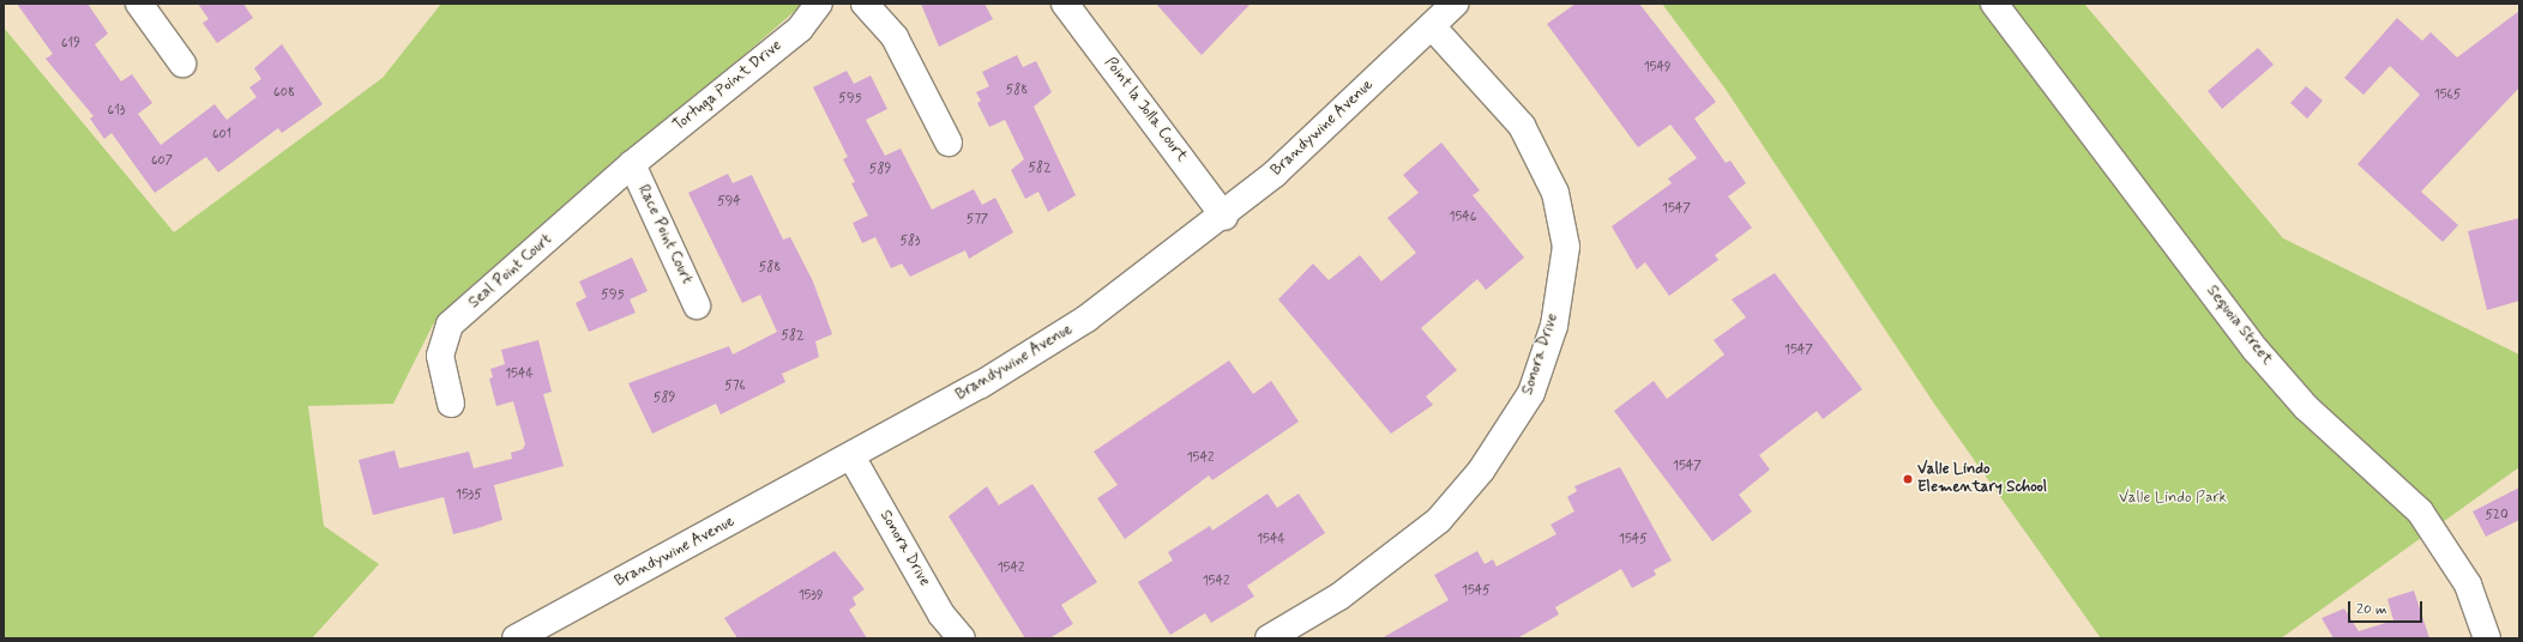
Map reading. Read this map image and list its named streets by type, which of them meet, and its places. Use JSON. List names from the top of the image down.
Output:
{
  "streets": {
    "street": [
      "Tortuga Point Drive",
      "Point la Jolla Court",
      "Brandywine Avenue",
      "Race Point Court",
      "Seal Point Court",
      "Sequoia Street",
      "Sonora Drive"
    ]
  },
  "crossings": [
    ["Tortuga Point Drive", "Race Point Court"],
    ["Tortuga Point Drive", "Seal Point Court"],
    ["Point la Jolla Court", "Brandywine Avenue"],
    ["Brandywine Avenue", "Sonora Drive"],
    ["Race Point Court", "Seal Point Court"]
  ],
  "parks": ["Valle Lindo Park"],
  "places": ["Valle Lindo Elementary School"],
  "house_numbers": [
    "619",
    "1549",
    "588",
    "608",
    "1565",
    "595",
    "613",
    "601",
    "607",
    "582",
    "589",
    "594",
    "1547",
    "1546",
    "577",
    "583",
    "588",
    "595",
    "582",
    "1547",
    "1544",
    "576",
    "589",
    "1542",
    "1547",
    "1535",
    "520",
    "1544",
    "1545",
    "1542",
    "1542",
    "1545",
    "1539"
  ],
  "scale_bar": "20 m"
}
